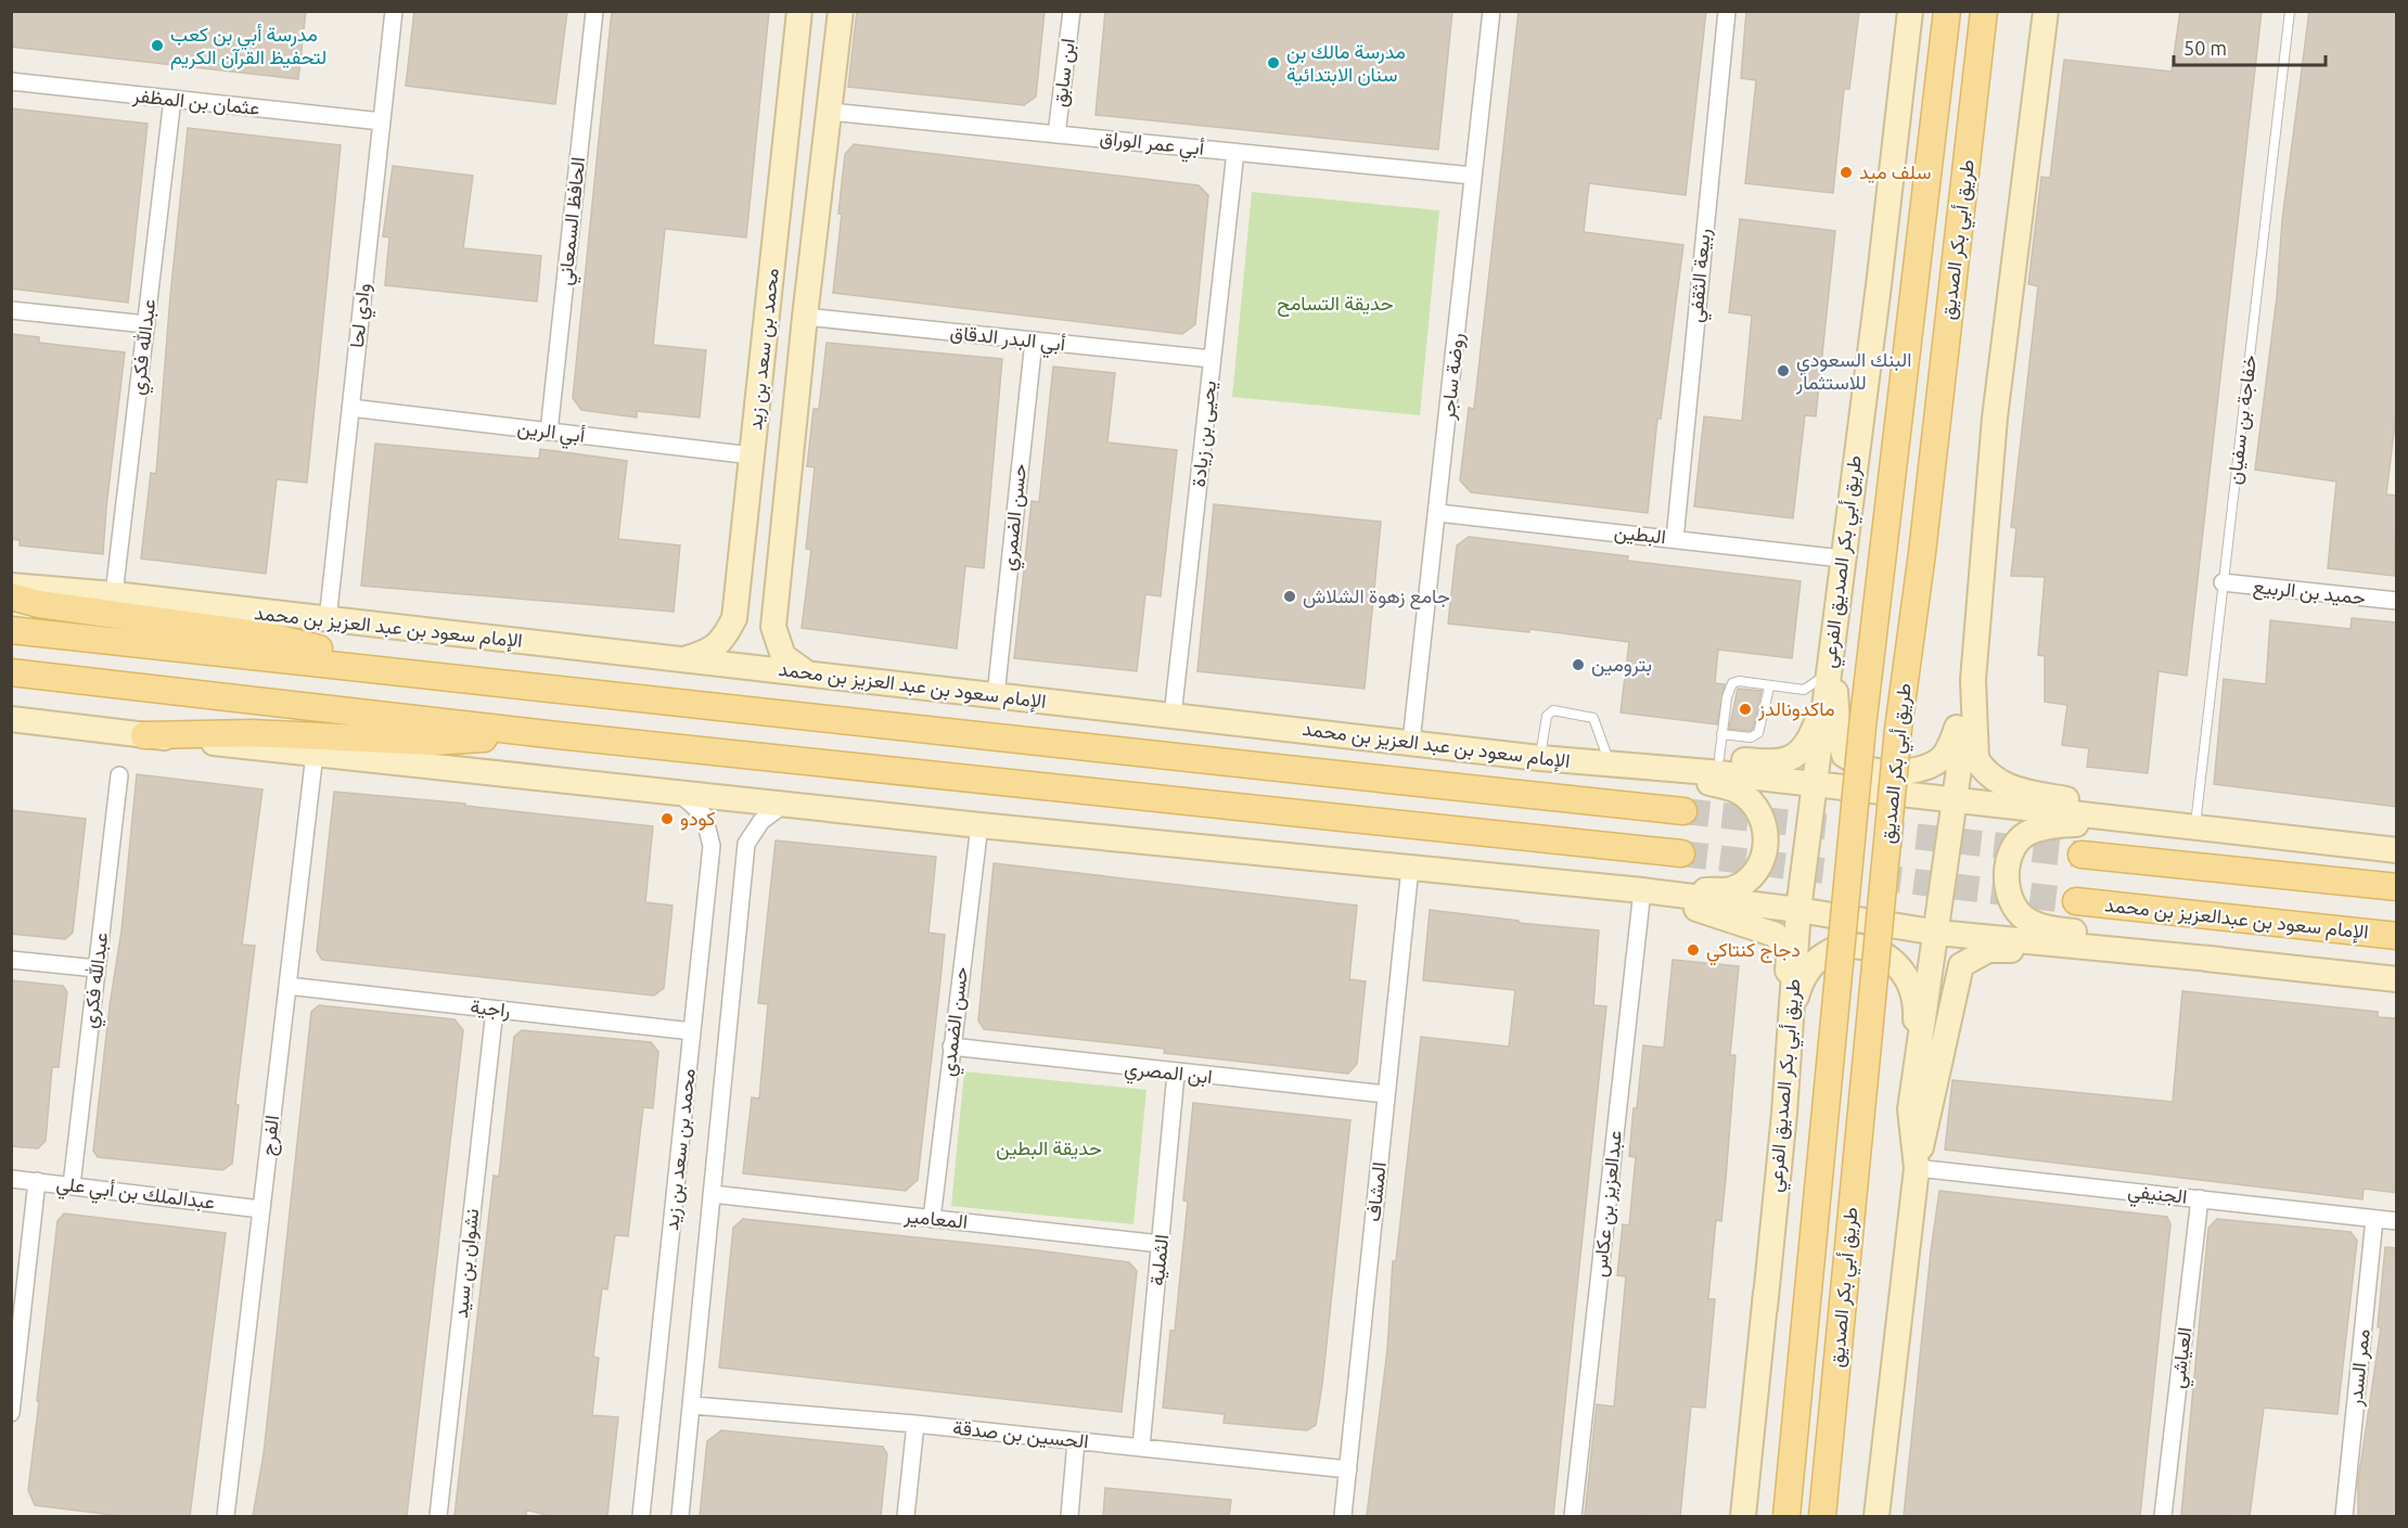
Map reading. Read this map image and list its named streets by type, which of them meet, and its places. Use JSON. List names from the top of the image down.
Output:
{
  "streets": {
    "main road": ["طريق أبي بكر الصديق", "الإمام سعود بن عبد العزيز بن محمد", "الإمام سعود بن عبدالعزيز بن محمد"],
    "street": [
      "ابن سابق",
      "عثمان بن المظفر",
      "أبي عمر الوراق",
      "الحافظ السمعاني",
      "ربيعة الثقفي",
      "وادي لحا",
      "أبي البدر الدقاق",
      "عبدالله فكري",
      "محمد بن سعد بن زيد",
      "روضة ساجر",
      "أبي الرين",
      "يحيى بن زيادة",
      "حسن الضمري",
      "البطين",
      "طريق أبي بكر الصديق الفرعي",
      "حميد بن الربيع",
      "راجية",
      "حسن الضمدي",
      "ابن المصري",
      "الفرج",
      "المشاف",
      "عبدالملك بن أبي علي",
      "الجنيفي",
      "عبدالعزيز بن عكاس",
      "المعامير",
      "الثملية",
      "نشوان بن سيد",
      "العياشي",
      "ممر السدر",
      "الحسين بن صدقة"
    ],
    "lane": ["خفاجة بن سفيان"]
  },
  "crossings": [
    ["ابن سابق", "أبي عمر الوراق"],
    ["عثمان بن المظفر", "وادي لحا"],
    ["عثمان بن المظفر", "عبدالله فكري"],
    ["أبي عمر الوراق", "محمد بن سعد بن زيد"],
    ["أبي عمر الوراق", "روضة ساجر"],
    ["أبي عمر الوراق", "يحيى بن زيادة"],
    ["الحافظ السمعاني", "أبي الرين"],
    ["ربيعة الثقفي", "البطين"],
    ["وادي لحا", "أبي الرين"],
    ["وادي لحا", "الإمام سعود بن عبد العزيز بن محمد"],
    ["أبي البدر الدقاق", "محمد بن سعد بن زيد"],
    ["أبي البدر الدقاق", "يحيى بن زيادة"],
    ["أبي البدر الدقاق", "حسن الضمري"],
    ["عبدالله فكري", "الإمام سعود بن عبد العزيز بن محمد"],
    ["عبدالله فكري", "عبدالملك بن أبي علي"],
    ["محمد بن سعد بن زيد", "أبي الرين"],
    ["محمد بن سعد بن زيد", "الإمام سعود بن عبد العزيز بن محمد"],
    ["محمد بن سعد بن زيد", "راجية"],
    ["محمد بن سعد بن زيد", "المعامير"],
    ["محمد بن سعد بن زيد", "الحسين بن صدقة"],
    ["روضة ساجر", "البطين"],
    ["روضة ساجر", "الإمام سعود بن عبد العزيز بن محمد"],
    ["خفاجة بن سفيان", "حميد بن الربيع"],
    ["خفاجة بن سفيان", "الإمام سعود بن عبد العزيز بن محمد"],
    ["يحيى بن زيادة", "الإمام سعود بن عبد العزيز بن محمد"],
    ["حسن الضمري", "الإمام سعود بن عبد العزيز بن محمد"],
    ["البطين", "طريق أبي بكر الصديق الفرعي"],
    ["طريق أبي بكر الصديق الفرعي", "الإمام سعود بن عبد العزيز بن محمد"],
    ["طريق أبي بكر الصديق الفرعي", "عبدالعزيز بن عكاس"],
    ["راجية", "الفرج"],
    ["راجية", "نشوان بن سيد"],
    ["حسن الضمدي", "ابن المصري"],
    ["حسن الضمدي", "المعامير"],
    ["ابن المصري", "المشاف"],
    ["ابن المصري", "الثملية"],
    ["الفرج", "عبدالملك بن أبي علي"],
    ["المشاف", "الحسين بن صدقة"],
    ["الجنيفي", "العياشي"],
    ["الجنيفي", "ممر السدر"],
    ["المعامير", "الثملية"],
    ["الثملية", "الحسين بن صدقة"]
  ],
  "parks": ["حديقة التسامح", "حديقة البطين"],
  "places": [
    "مدرسة أبي بن كعب لتحفيظ القرآن الكريم",
    "مدرسة مالك بن سنان الابتدائية",
    "سلف ميد",
    "البنك السعودي للاستثمار",
    "جامع زهوة الشلاش",
    "بترومين",
    "ماكدونالدز",
    "كودو",
    "دجاج كنتاكي"
  ],
  "scale_bar": "50 m"
}
